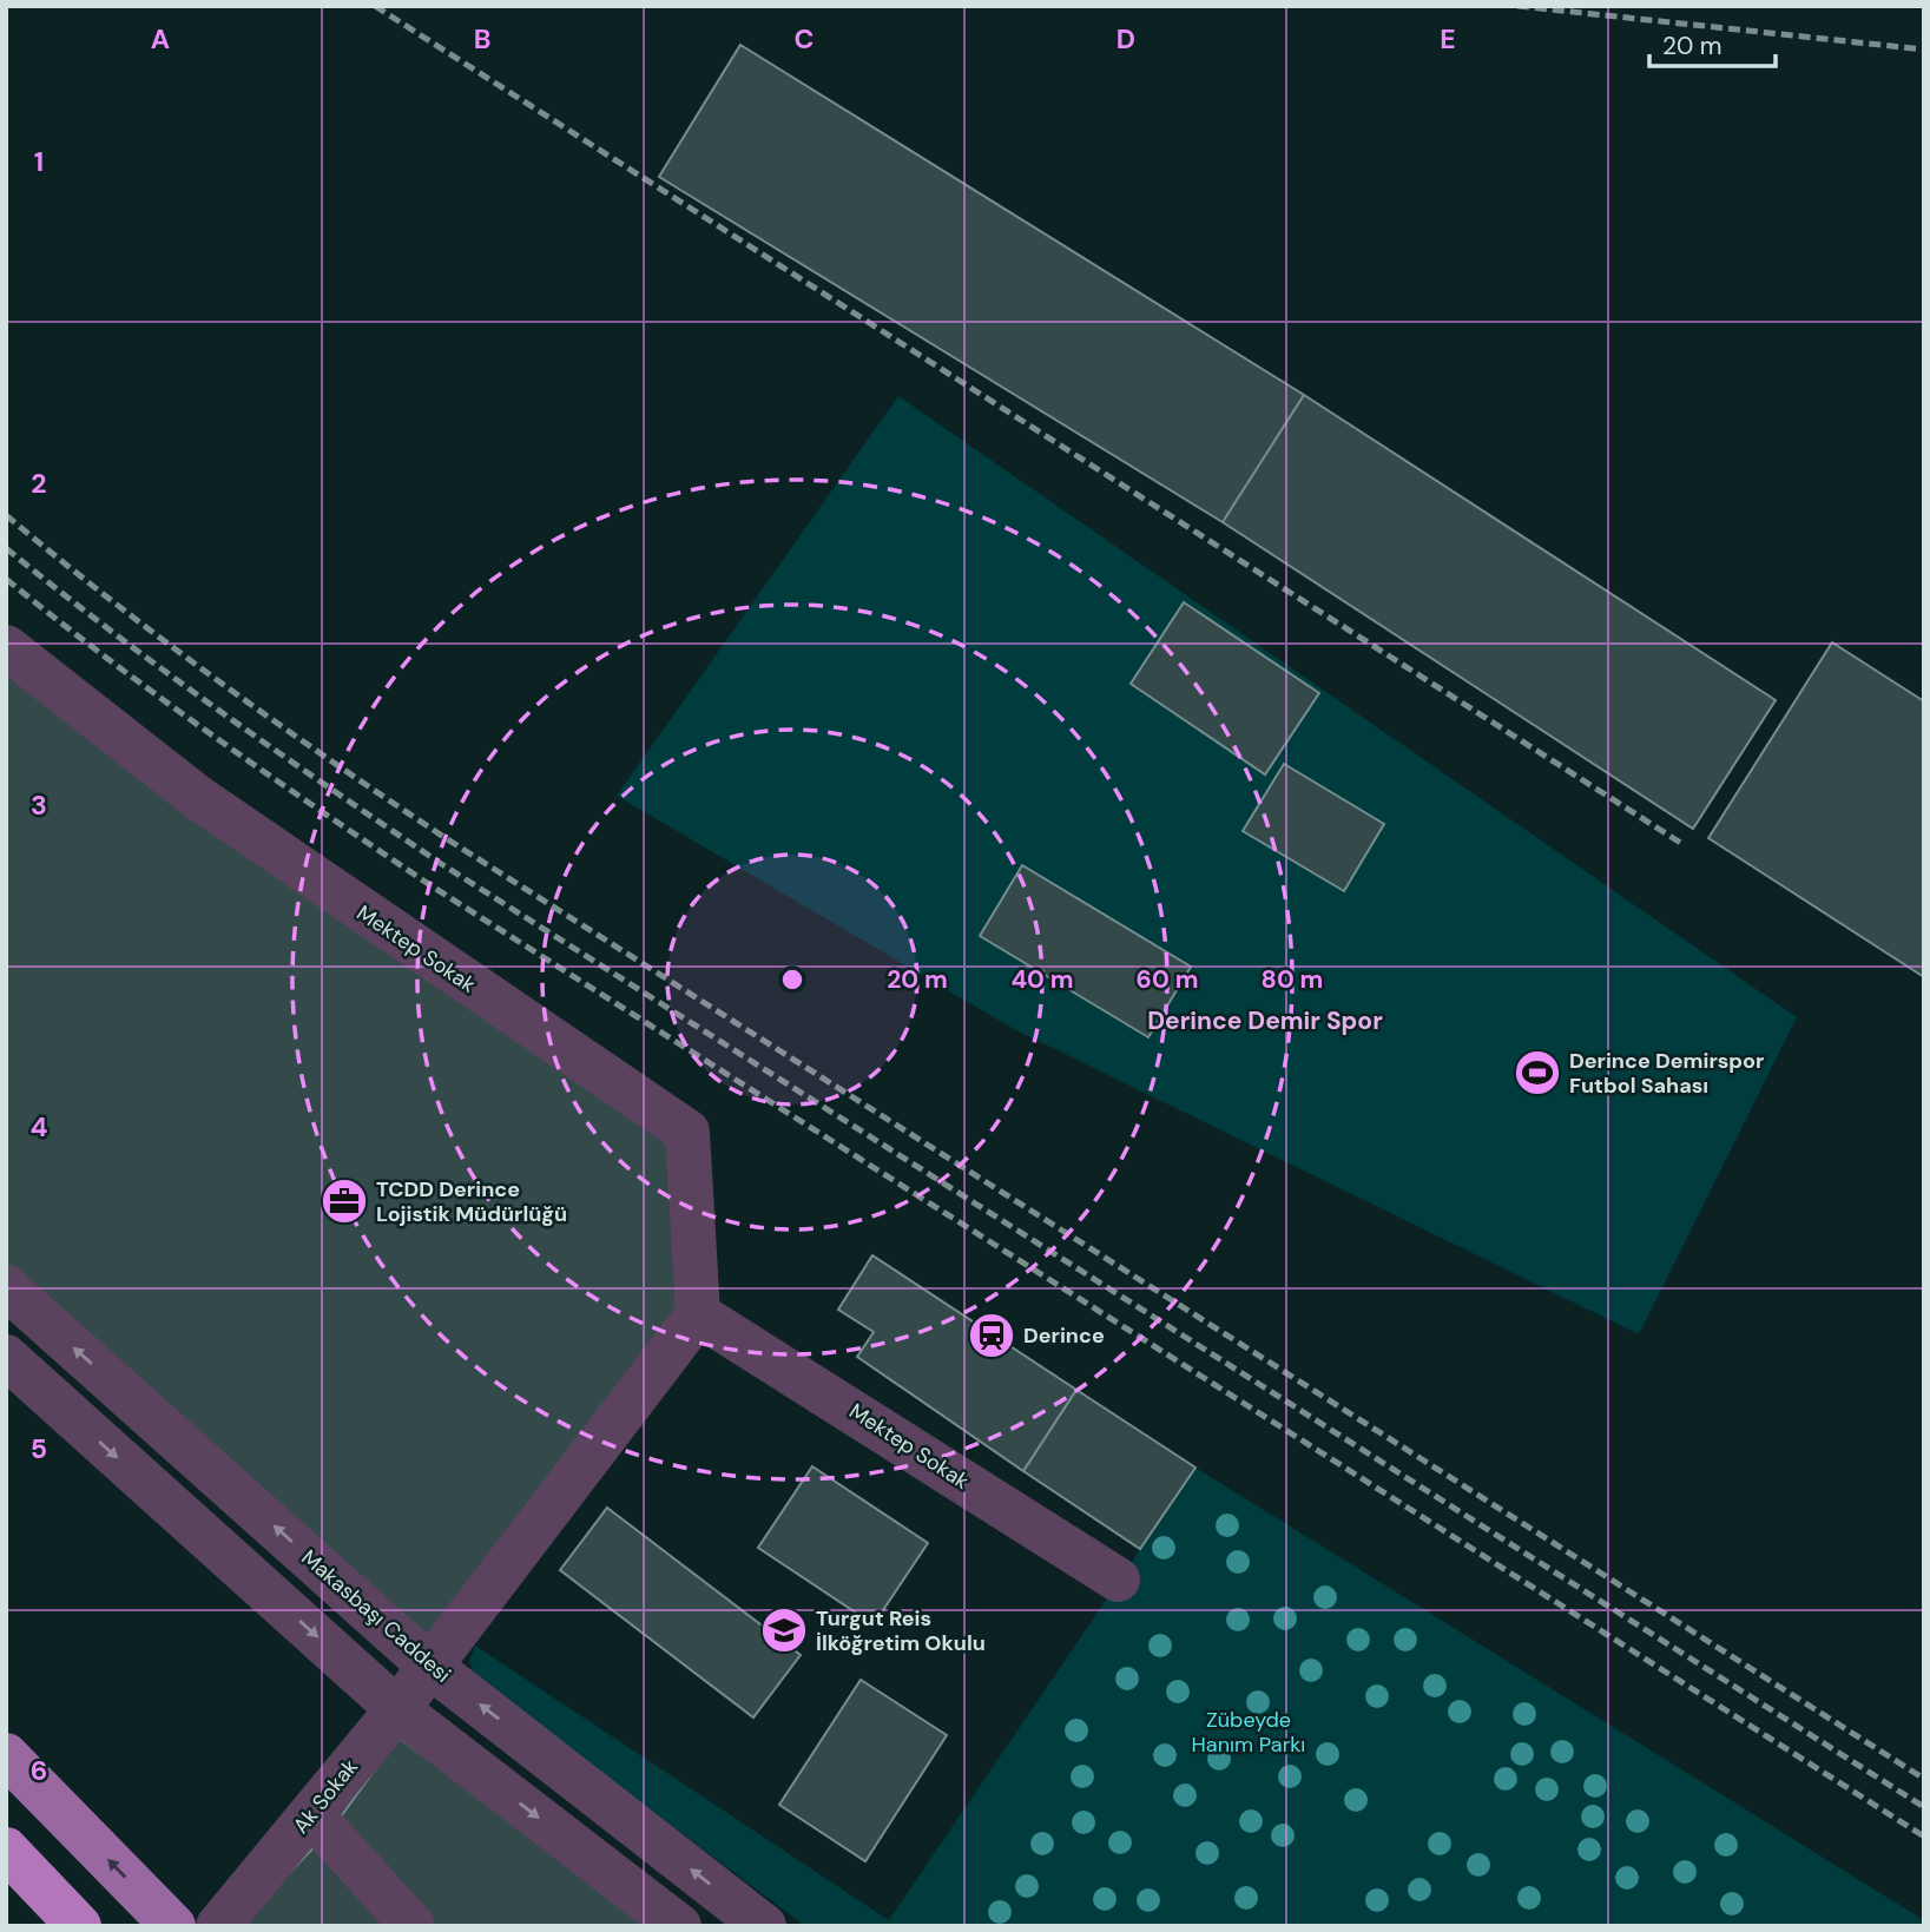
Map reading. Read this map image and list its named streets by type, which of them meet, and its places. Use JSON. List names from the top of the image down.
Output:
{
  "streets": {
    "street": ["Mektep Sokak", "Makasbaşı Caddesi", "Ak Sokak"]
  },
  "crossings": [
    ["Makasbaşı Caddesi", "Ak Sokak"]
  ],
  "districts": ["Derince Demir Spor"],
  "parks": ["Zübeyde Hanım Parkı"],
  "places": {
    "sports": ["Derince Demirspor Futbol Sahası"],
    "office": ["TCDD Derince Lojistik Müdürlüğü"],
    "station": ["Derince"],
    "school or university": ["Turgut Reis İlköğretim Okulu"]
  },
  "scale_bar": "20 m",
  "grid": {
    "columns": [
      "A",
      "B",
      "C",
      "D",
      "E"
    ],
    "rows": [
      "1",
      "2",
      "3",
      "4",
      "5",
      "6"
    ]
  },
  "rings": [
    "20 m",
    "40 m",
    "60 m",
    "80 m"
  ]
}
